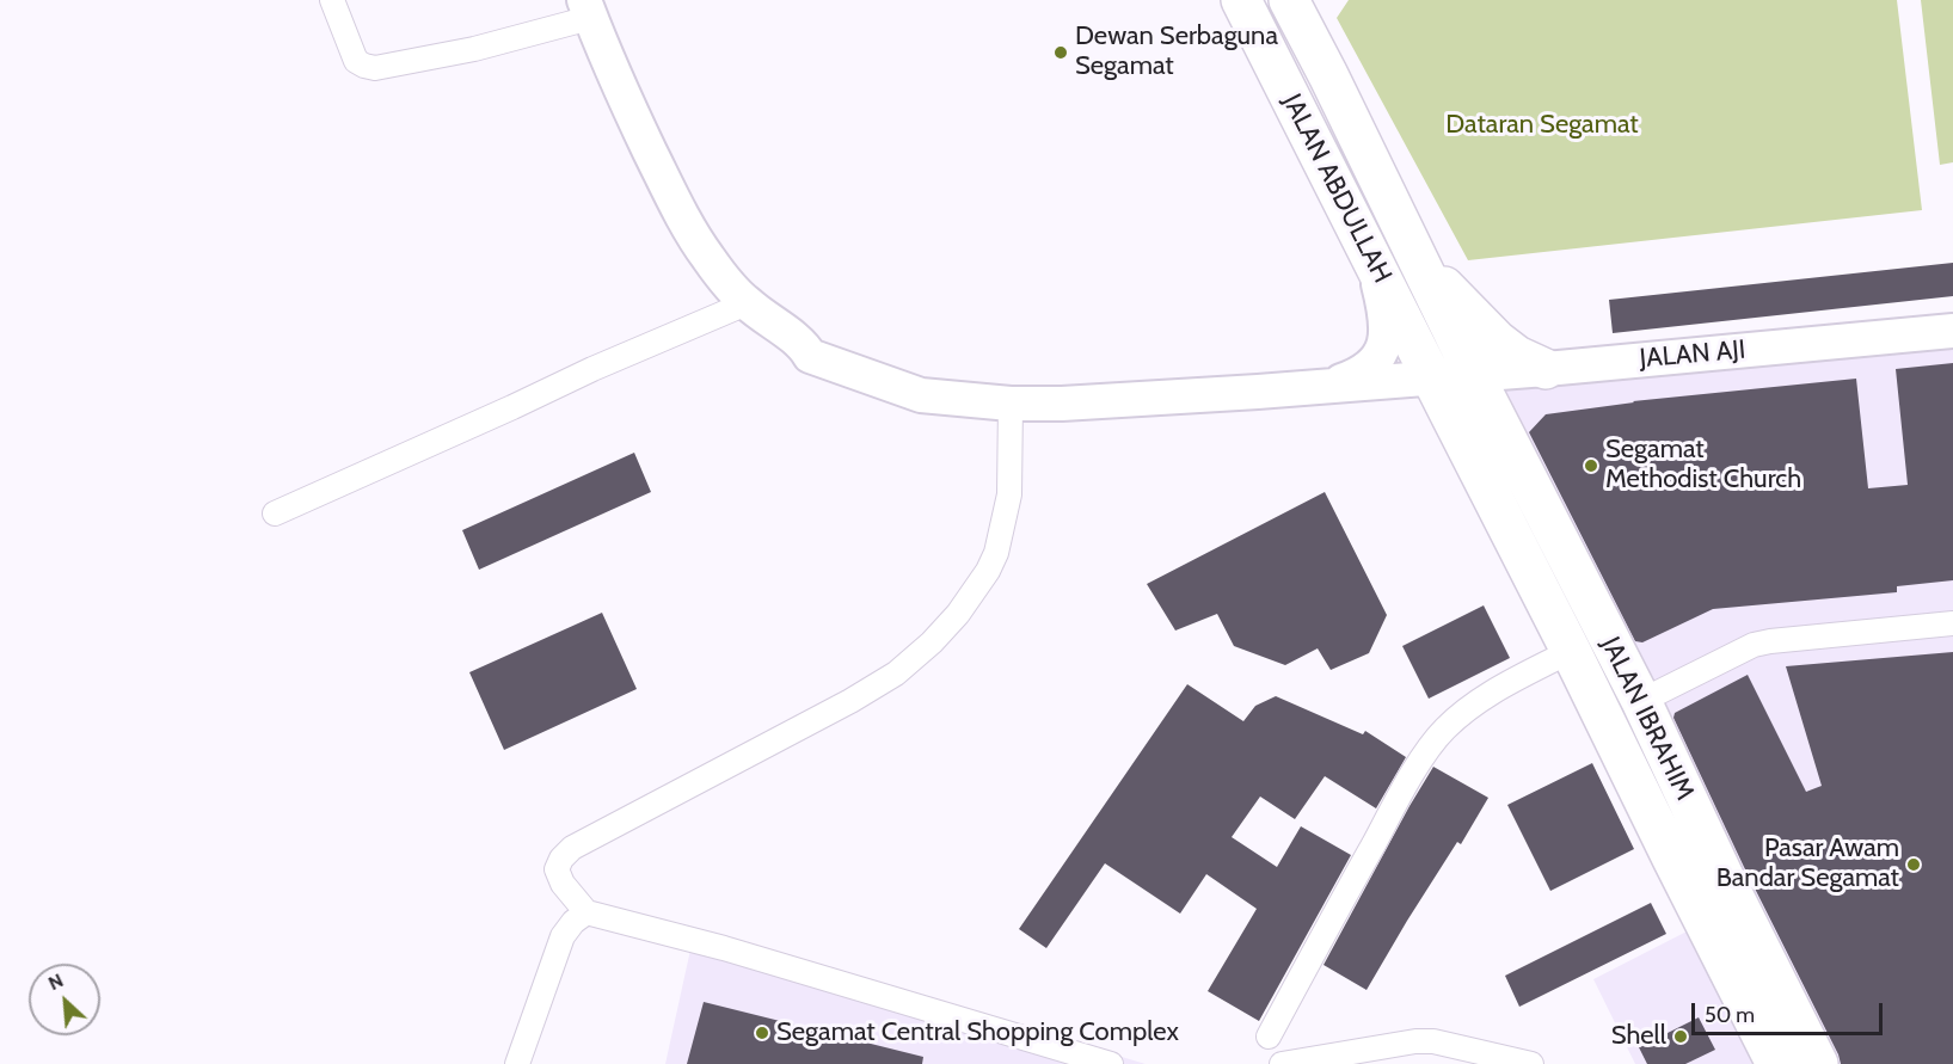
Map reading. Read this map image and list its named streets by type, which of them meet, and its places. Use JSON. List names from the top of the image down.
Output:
{
  "streets": {
    "highway": ["JALAN ABDULLAH", "JALAN IBRAHIM"],
    "street": ["JALAN AJI"]
  },
  "crossings": [
    ["JALAN ABDULLAH", "JALAN AJI"],
    ["JALAN ABDULLAH", "JALAN IBRAHIM"],
    ["JALAN AJI", "JALAN IBRAHIM"]
  ],
  "parks": ["Dataran Segamat"],
  "places": [
    "Dewan Serbaguna Segamat",
    "Segamat Methodist Church",
    "Pasar Awam Bandar Segamat",
    "Segamat Central Shopping Complex",
    "Shell"
  ],
  "scale_bar": "50 m",
  "north": "top left"
}
